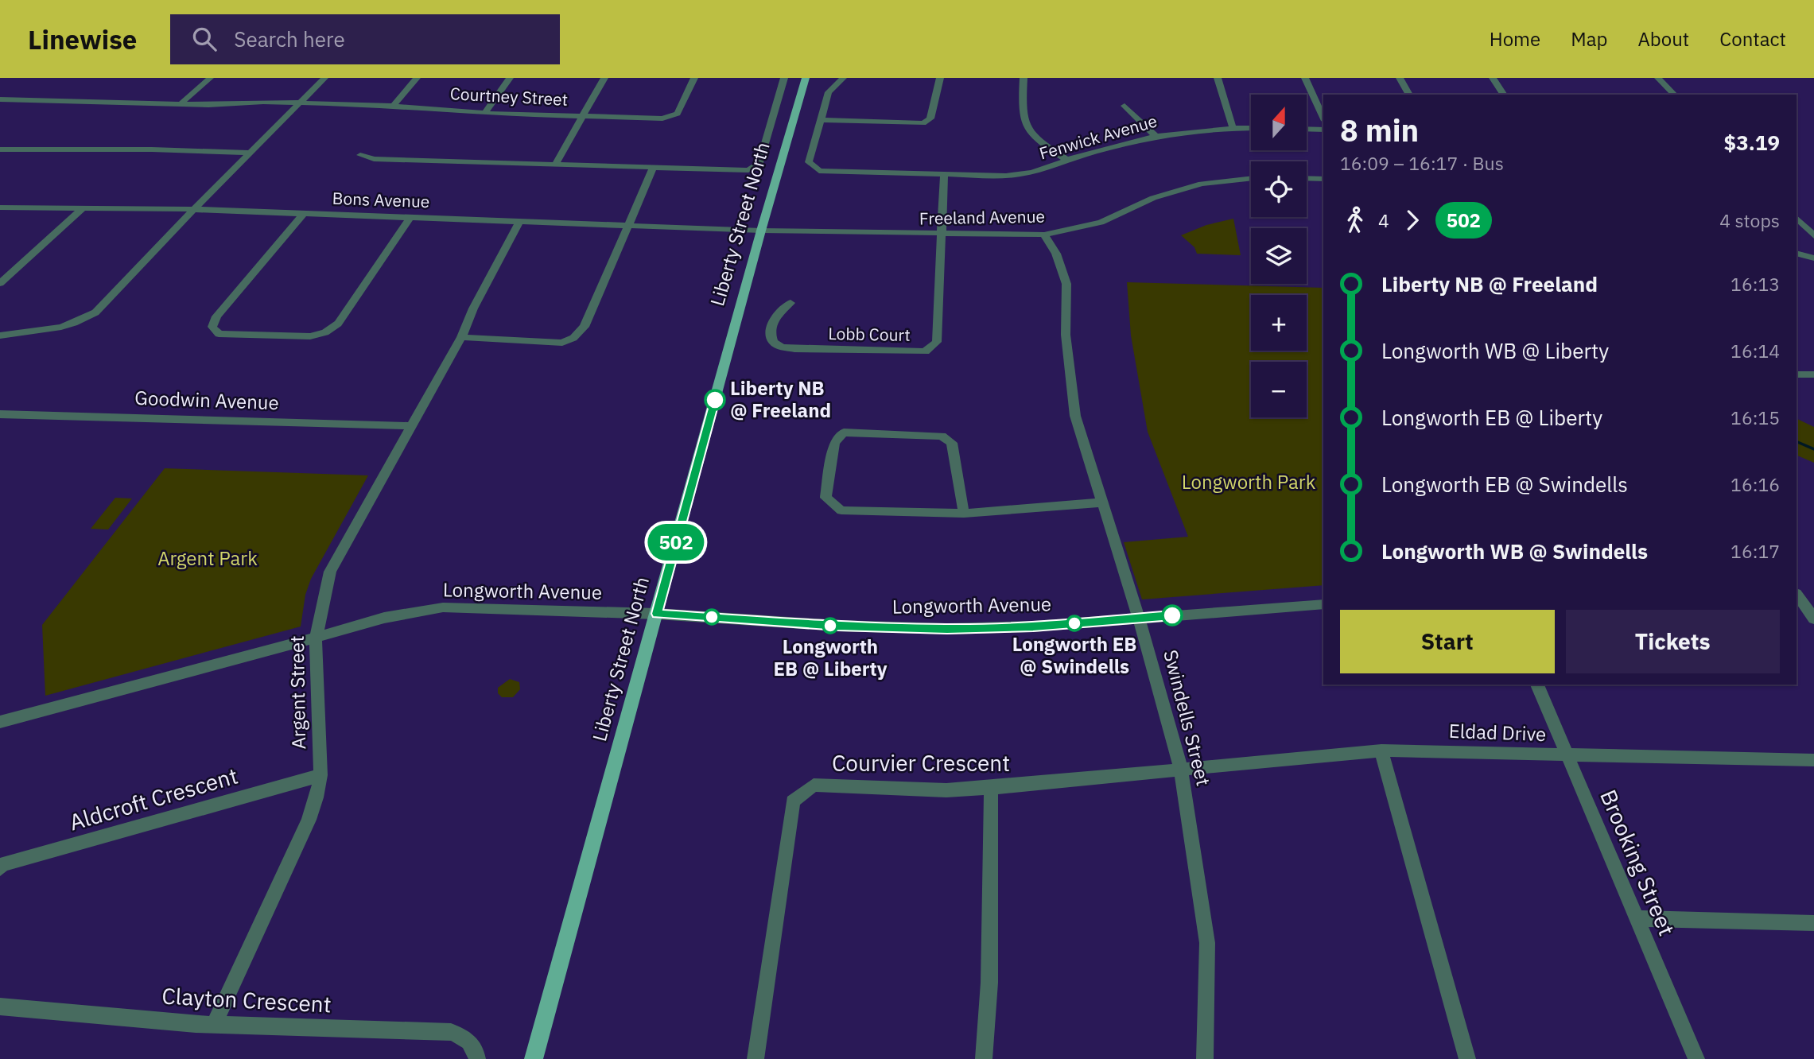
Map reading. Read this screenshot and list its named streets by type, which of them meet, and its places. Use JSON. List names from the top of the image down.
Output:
{
  "streets": {
    "main road": ["Liberty Street North"],
    "street": [
      "Courtney Street",
      "Fenwick Avenue",
      "Bons Avenue",
      "Freeland Avenue",
      "Lobb Court",
      "Goodwin Avenue",
      "Longworth Avenue",
      "Argent Street",
      "Swindells Street",
      "Eldad Drive",
      "Courvier Crescent",
      "Aldcroft Crescent",
      "Brooking Street",
      "Clayton Crescent"
    ]
  },
  "crossings": [
    ["Fenwick Avenue", "Lobb Court"],
    ["Bons Avenue", "Freeland Avenue"],
    ["Bons Avenue", "Liberty Street North"],
    ["Bons Avenue", "Argent Street"],
    ["Freeland Avenue", "Liberty Street North"],
    ["Freeland Avenue", "Lobb Court"],
    ["Freeland Avenue", "Swindells Street"],
    ["Liberty Street North", "Longworth Avenue"],
    ["Goodwin Avenue", "Argent Street"],
    ["Longworth Avenue", "Argent Street"],
    ["Longworth Avenue", "Swindells Street"],
    ["Argent Street", "Aldcroft Crescent"],
    ["Argent Street", "Clayton Crescent"],
    ["Swindells Street", "Eldad Drive"],
    ["Swindells Street", "Courvier Crescent"],
    ["Eldad Drive", "Courvier Crescent"],
    ["Eldad Drive", "Brooking Street"]
  ],
  "parks": ["Longworth Park", "Argent Park"],
  "places": ["Liberty NB @ Freeland", "Longworth EB @ Swindells", "Longworth EB @ Liberty"],
  "lines": ["bus line 502"],
  "north": "top",
  "page": {
    "header": "Linewise",
    "search": "Search here",
    "nav": [
      "Home",
      "Map",
      "About",
      "Contact"
    ],
    "on_map": "502",
    "map_buttons": ["+", "−"],
    "heading": ["8 min", "16:09 – 16:17 · Bus", "$3.19"],
    "legs": ["4", "502", "4 stops"],
    "list": [
      {
        "name": "Liberty NB @ Freeland",
        "value": "16:13"
      },
      {
        "name": "Longworth WB @ Liberty",
        "value": "16:14"
      },
      {
        "name": "Longworth EB @ Liberty",
        "value": "16:15"
      },
      {
        "name": "Longworth EB @ Swindells",
        "value": "16:16"
      },
      {
        "name": "Longworth WB @ Swindells",
        "value": "16:17"
      }
    ],
    "buttons": ["Start", "Tickets"]
  }
}
